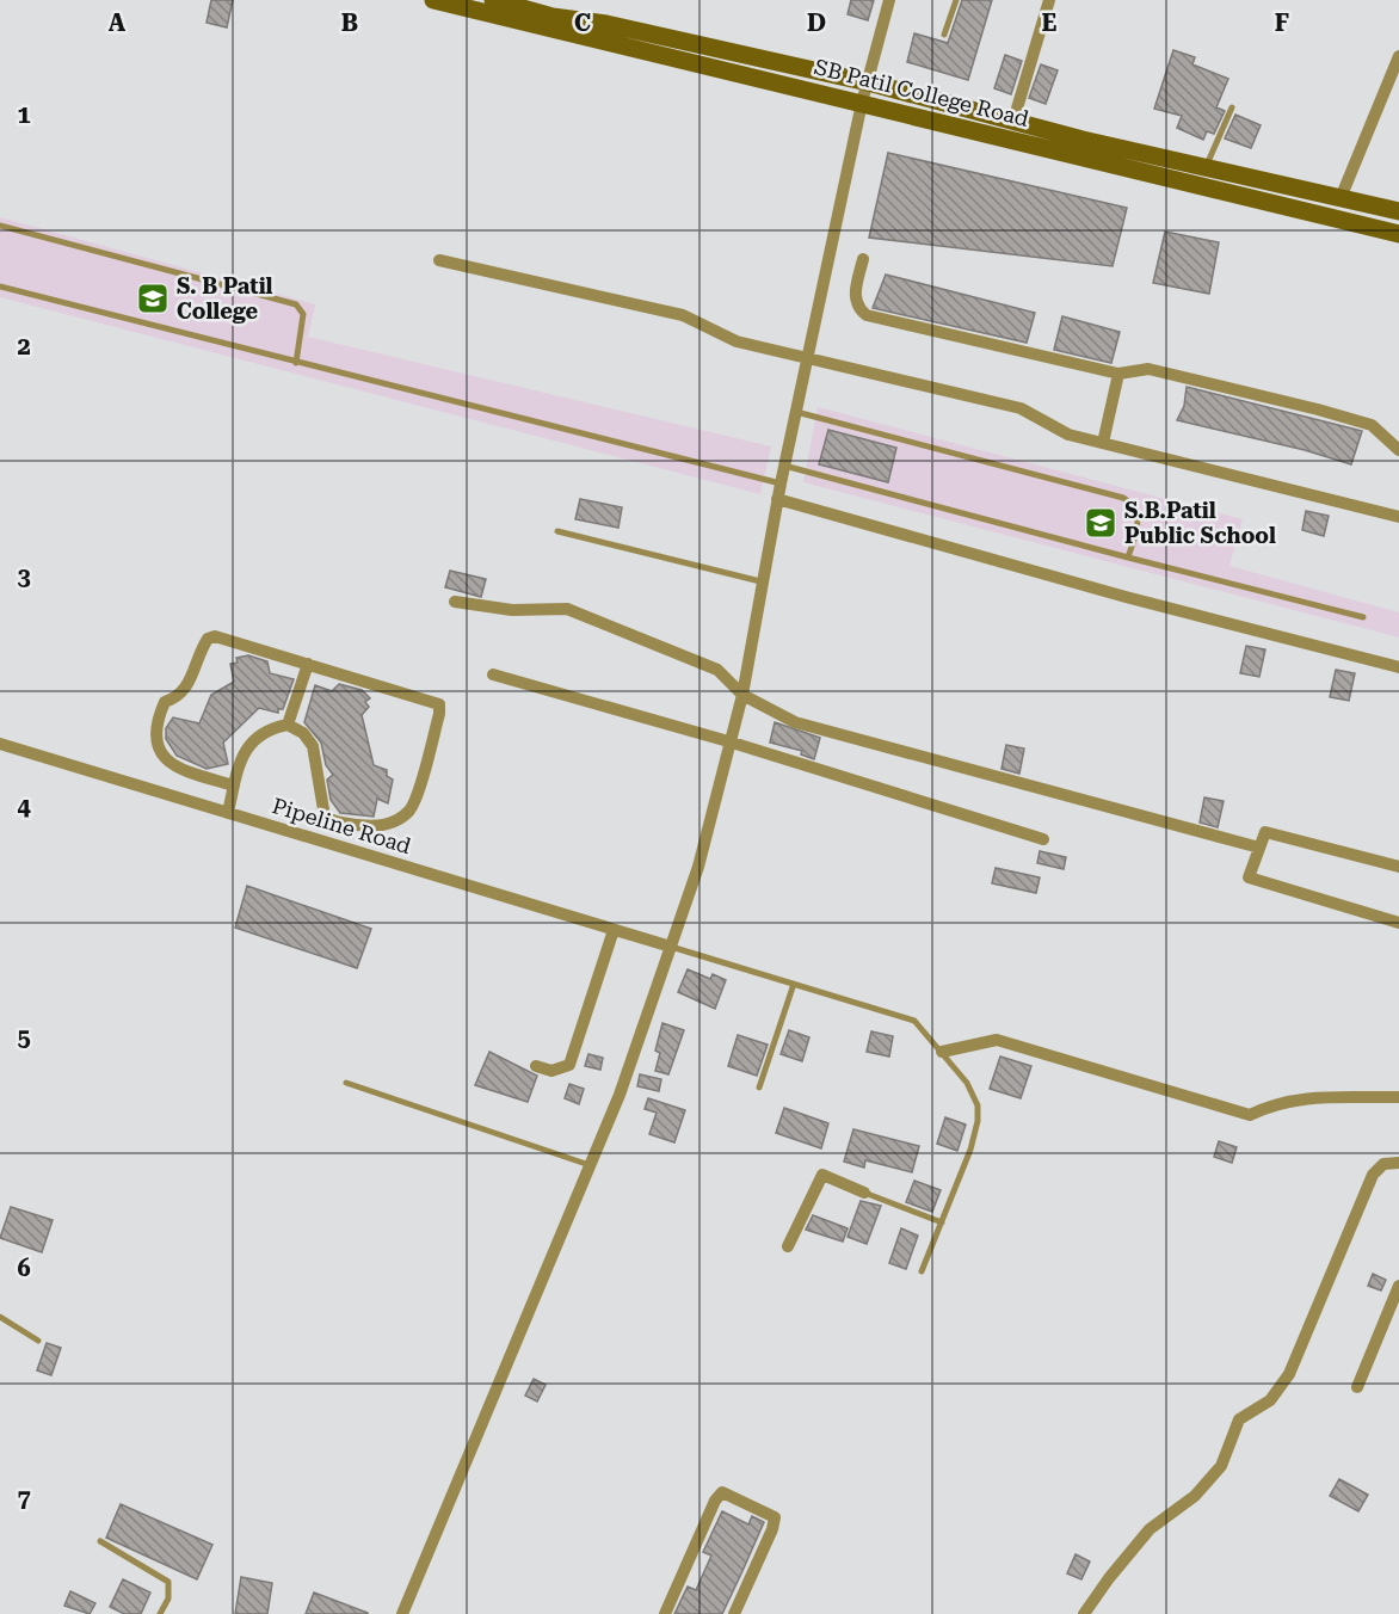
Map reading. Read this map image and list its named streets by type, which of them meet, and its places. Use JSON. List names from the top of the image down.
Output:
{
  "streets": {
    "street": ["SB Patil College Road", "Pipeline Road"]
  },
  "places": {
    "school or university": ["S. B Patil College", "S.B.Patil Public School"]
  },
  "grid": {
    "columns": [
      "A",
      "B",
      "C",
      "D",
      "E",
      "F"
    ],
    "rows": [
      "1",
      "2",
      "3",
      "4",
      "5",
      "6",
      "7"
    ]
  }
}
